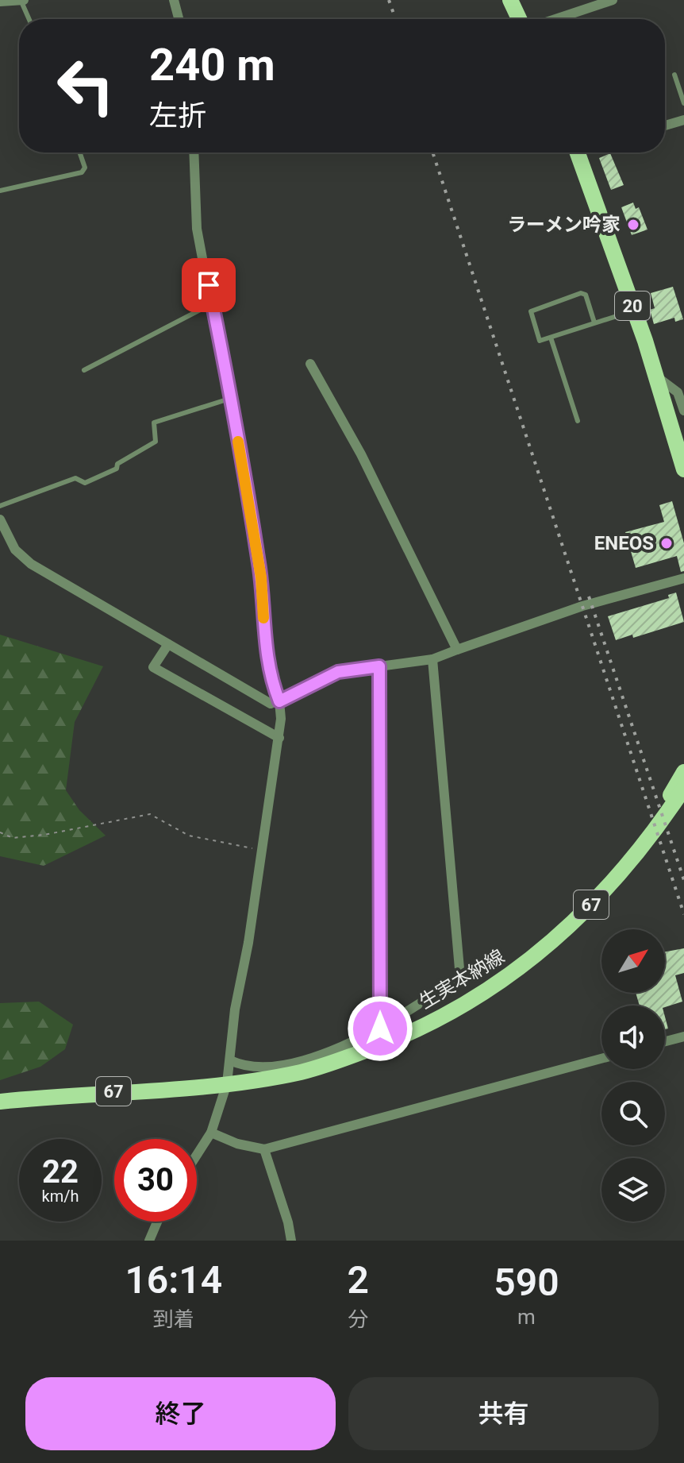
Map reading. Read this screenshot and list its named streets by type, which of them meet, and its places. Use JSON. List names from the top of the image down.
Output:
{
  "streets": {
    "main road": ["20", "67", "生実本納線"]
  },
  "places": ["ラーメン吟家", "ENEOS"],
  "north": "top right",
  "page": {
    "turn": ["240 m", "左折"],
    "speed": "22 km/h",
    "limit": "30",
    "eta": [
      "16:14",
      "到着",
      "2",
      "分",
      "590",
      "m"
    ],
    "buttons": ["終了", "共有"]
  }
}
